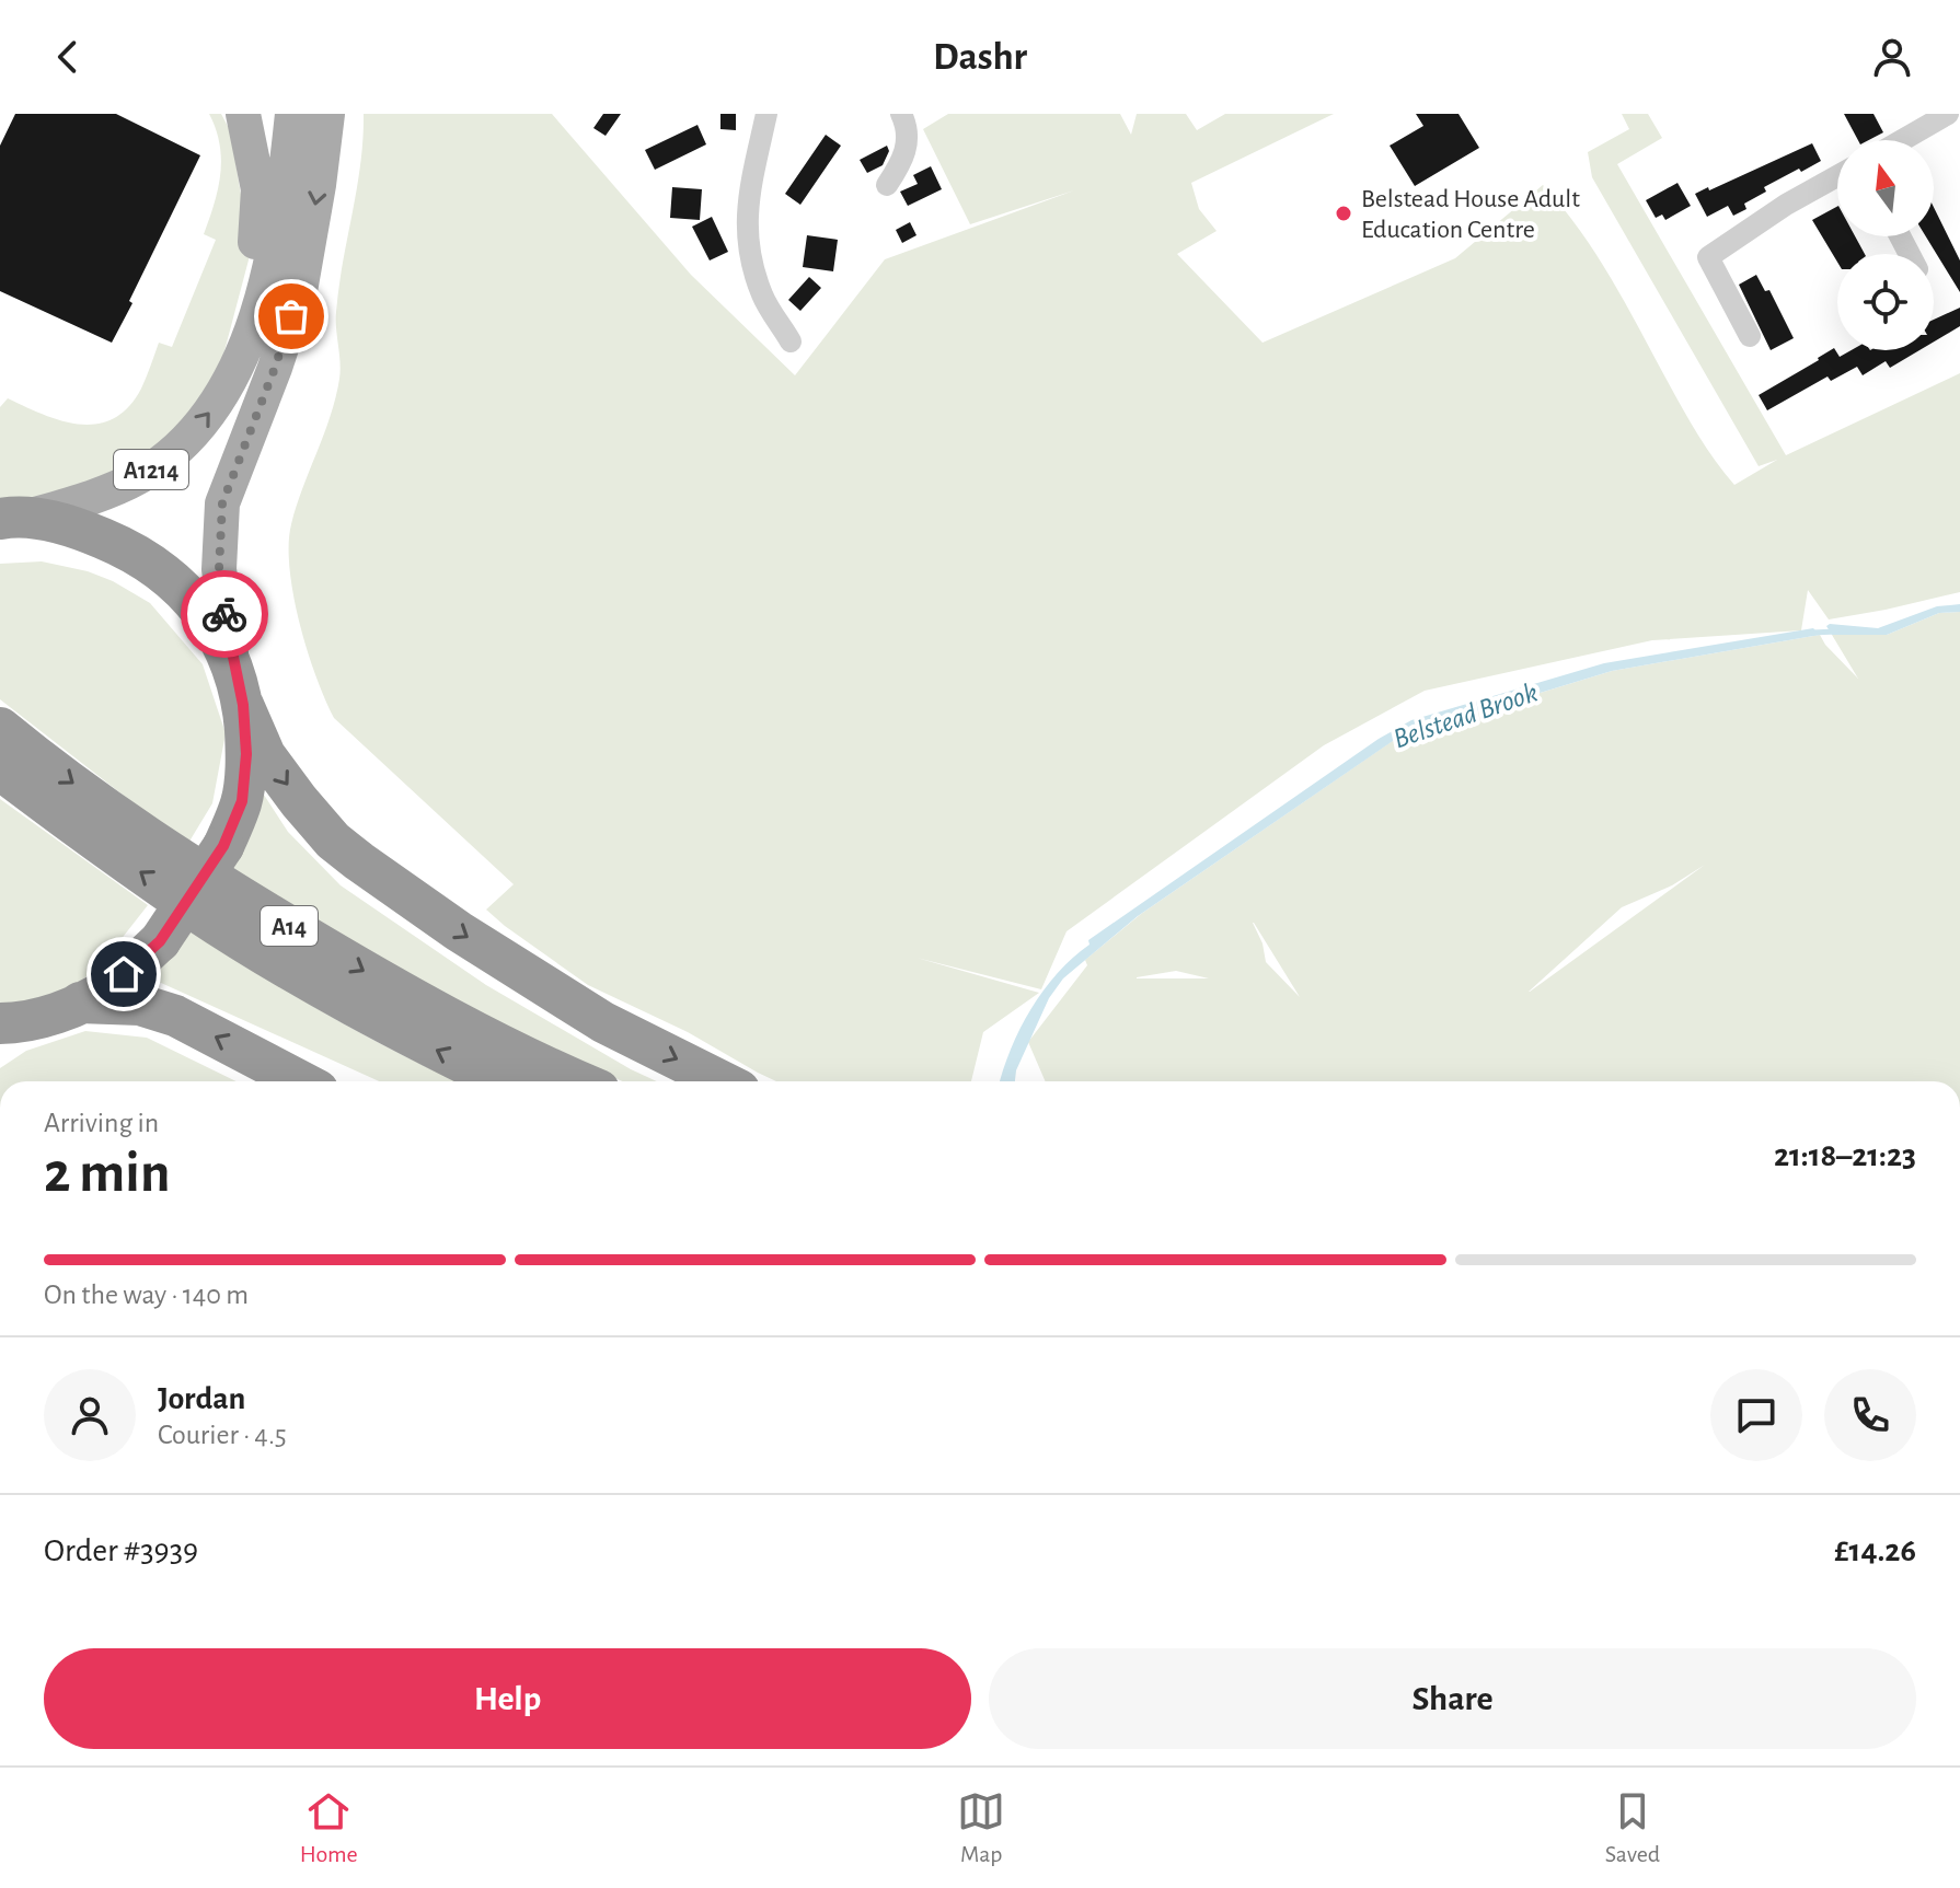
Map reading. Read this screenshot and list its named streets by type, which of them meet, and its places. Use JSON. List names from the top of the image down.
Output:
{
  "streets": {
    "highway": ["A14"],
    "main road": ["A1214"]
  },
  "water": ["Belstead Brook"],
  "places": ["Belstead House Adult Education Centre"],
  "north": "top",
  "page": {
    "header": "Dashr",
    "heading": ["2 min", "Arriving in", "21:18–21:23"],
    "panel": [
      "Jordan",
      "Courier · 4.5",
      "Order #3939",
      "£14.26"
    ],
    "bar": "On the way · 140 m",
    "buttons": ["Help", "Share"],
    "tabs": ["Home", "Map", "Saved"]
  }
}
